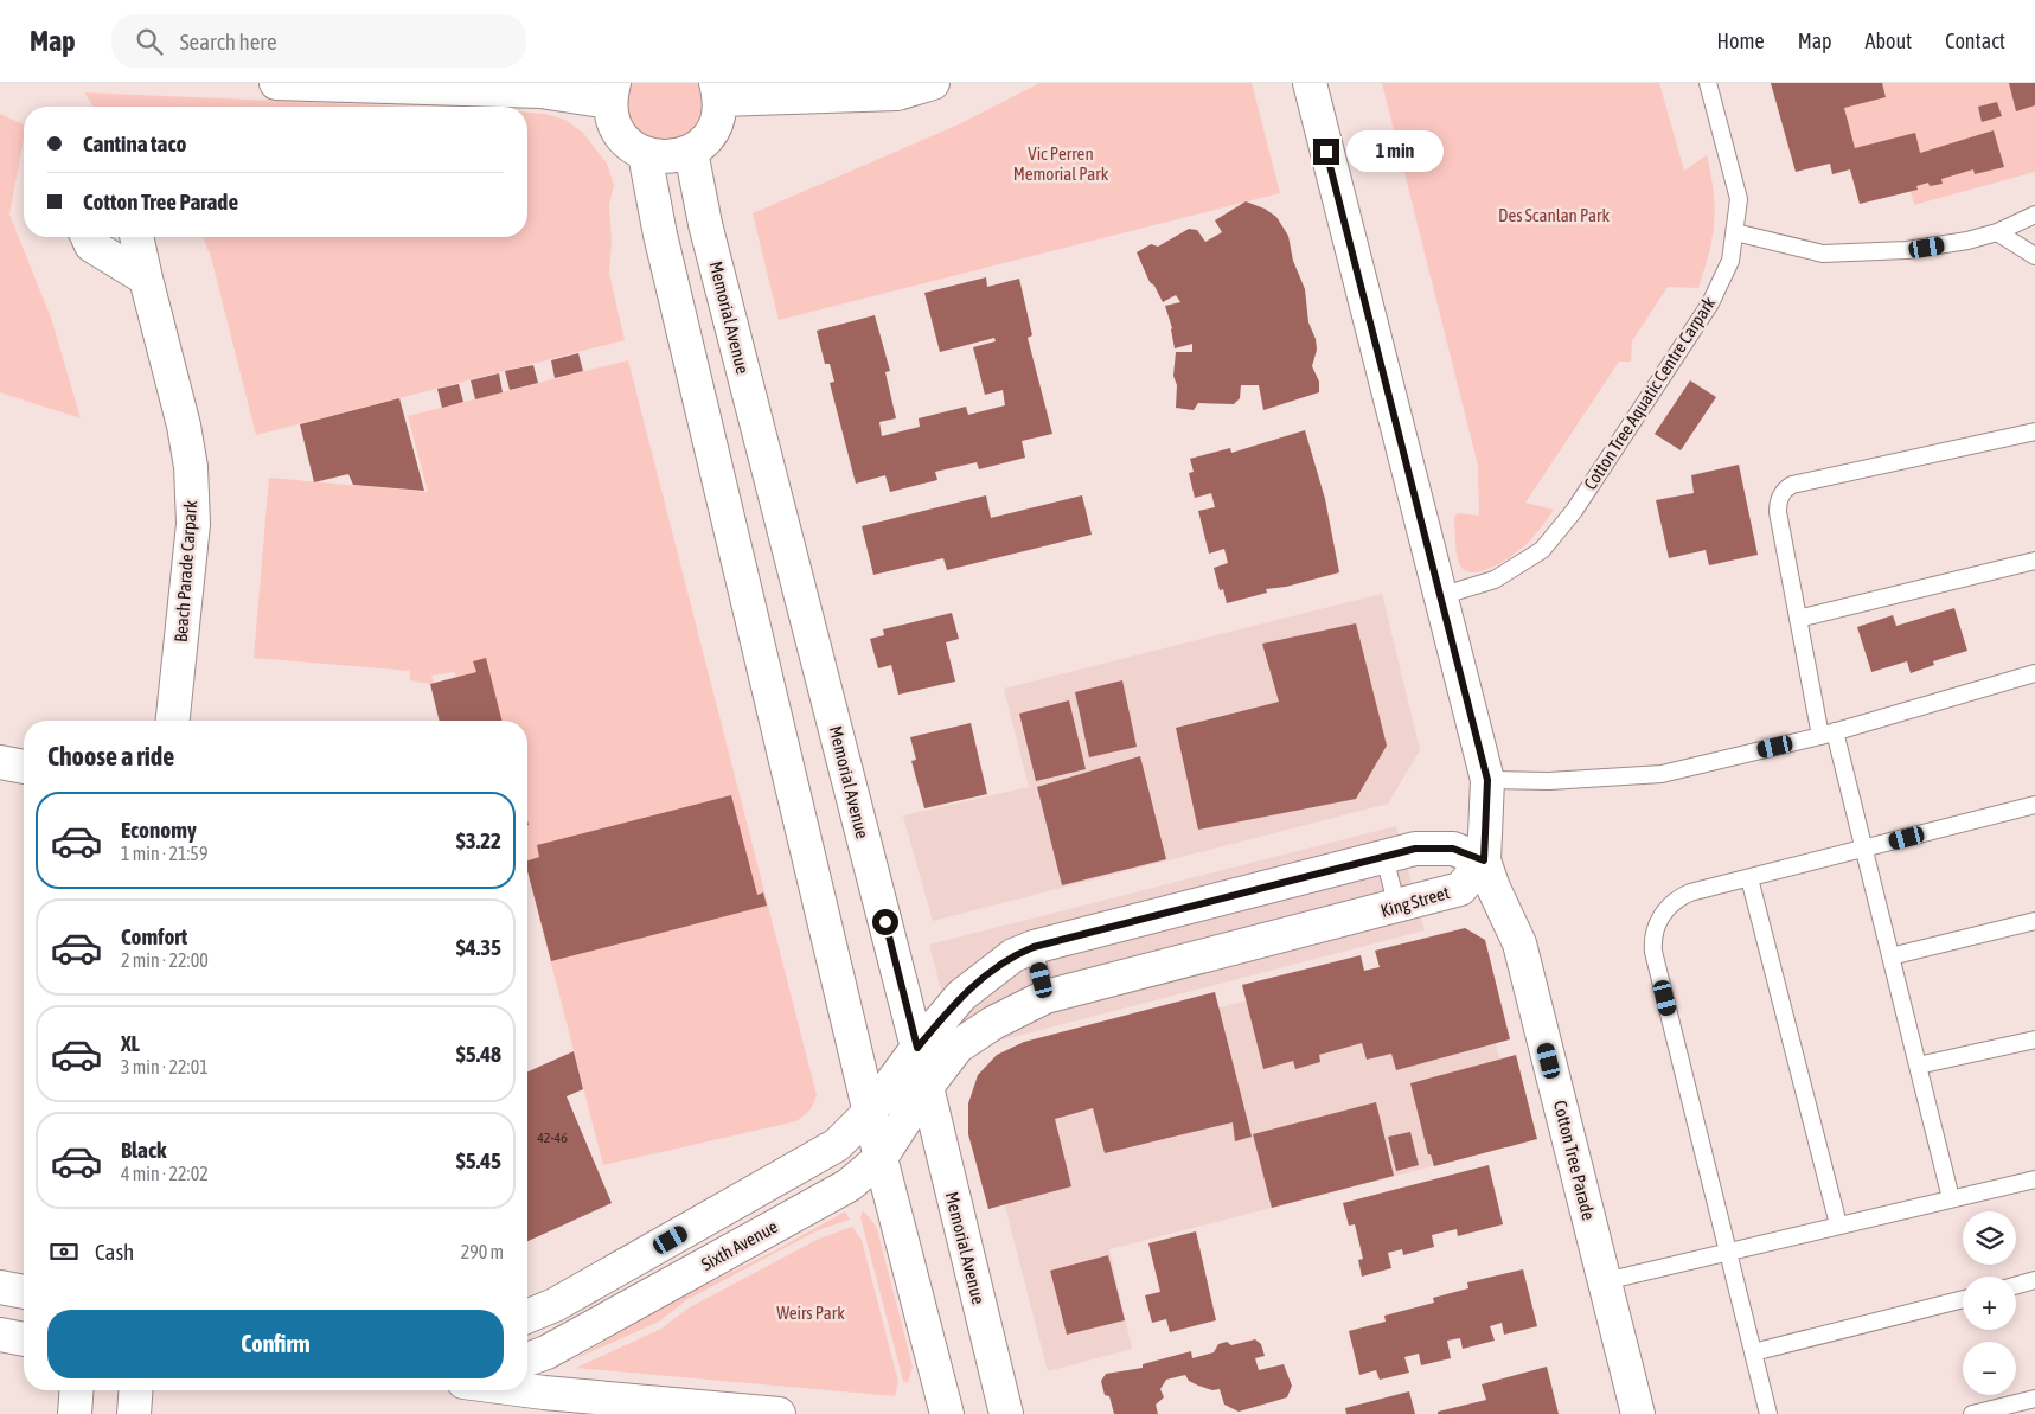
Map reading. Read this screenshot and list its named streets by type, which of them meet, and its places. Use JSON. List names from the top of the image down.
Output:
{
  "streets": {
    "street": [
      "Memorial Avenue",
      "Beach Parade Carpark",
      "King Street",
      "Cotton Tree Parade",
      "Sixth Avenue"
    ],
    "lane": ["Cotton Tree Aquatic Centre Carpark"]
  },
  "crossings": [
    ["Memorial Avenue", "King Street"],
    ["Memorial Avenue", "Sixth Avenue"],
    ["Cotton Tree Aquatic Centre Carpark", "Cotton Tree Parade"],
    ["King Street", "Cotton Tree Parade"],
    ["King Street", "Sixth Avenue"]
  ],
  "parks": ["Vic Perren Memorial Park", "Des Scanlan Park", "Weirs Park"],
  "house_numbers": ["42-46"],
  "page": {
    "header": "Map",
    "search": "Search here",
    "nav": [
      "Home",
      "Map",
      "About",
      "Contact"
    ],
    "banner": ["Cantina taco", "Cotton Tree Parade"],
    "bubble": "1 min",
    "heading": "Choose a ride",
    "list": [
      {
        "name": "Economy",
        "note": "1 min · 21:59",
        "value": "$3.22"
      },
      {
        "name": "Comfort",
        "note": "2 min · 22:00",
        "value": "$4.35"
      },
      {
        "name": "XL",
        "note": "3 min · 22:01",
        "value": "$5.48"
      },
      {
        "name": "Black",
        "note": "4 min · 22:02",
        "value": "$5.45"
      }
    ],
    "map_buttons": ["+", "−"],
    "pay": ["Cash", "290 m"],
    "buttons": "Confirm"
  }
}
